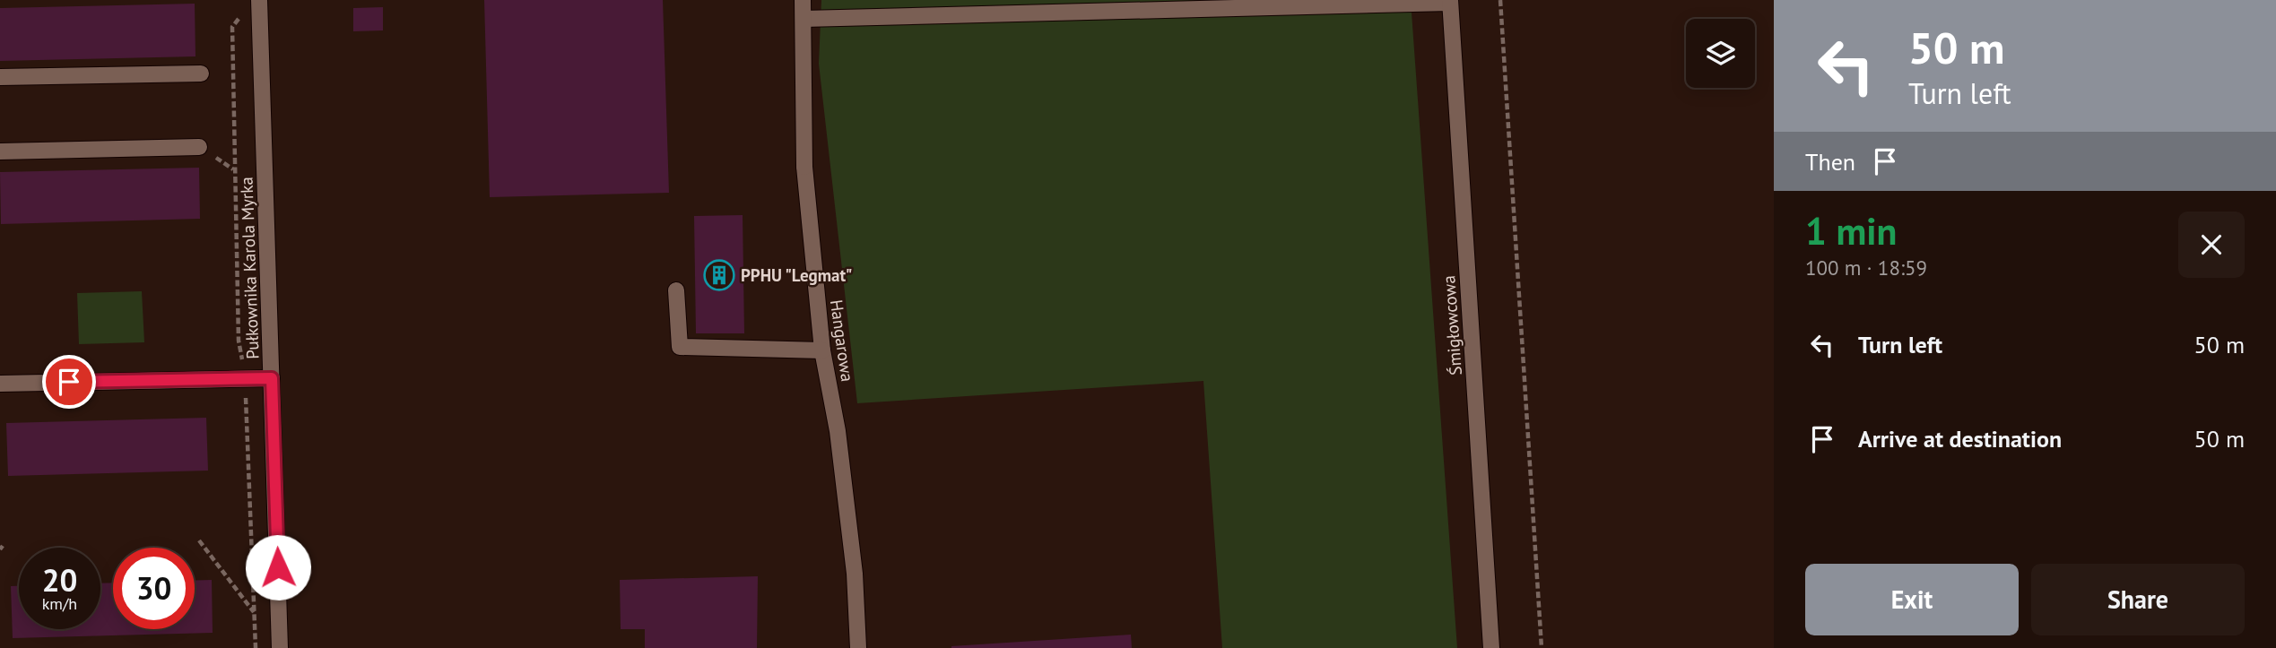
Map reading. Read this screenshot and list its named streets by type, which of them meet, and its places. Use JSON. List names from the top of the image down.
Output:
{
  "streets": {
    "street": ["Pułkownika Karola Myrka", "Śmigłowcowa", "Hangarowa"]
  },
  "places": {
    "building": ["PPHU \"Legmat\""]
  },
  "page": {
    "turn": ["50 m", "Turn left"],
    "then": "Then",
    "heading": ["1 min", "100 m · 18:59"],
    "list": [
      {
        "name": "Turn left",
        "value": "50 m"
      },
      {
        "name": "Arrive at destination",
        "value": "50 m"
      }
    ],
    "speed": "20 km/h",
    "limit": "30",
    "buttons": ["Exit", "Share"]
  }
}
